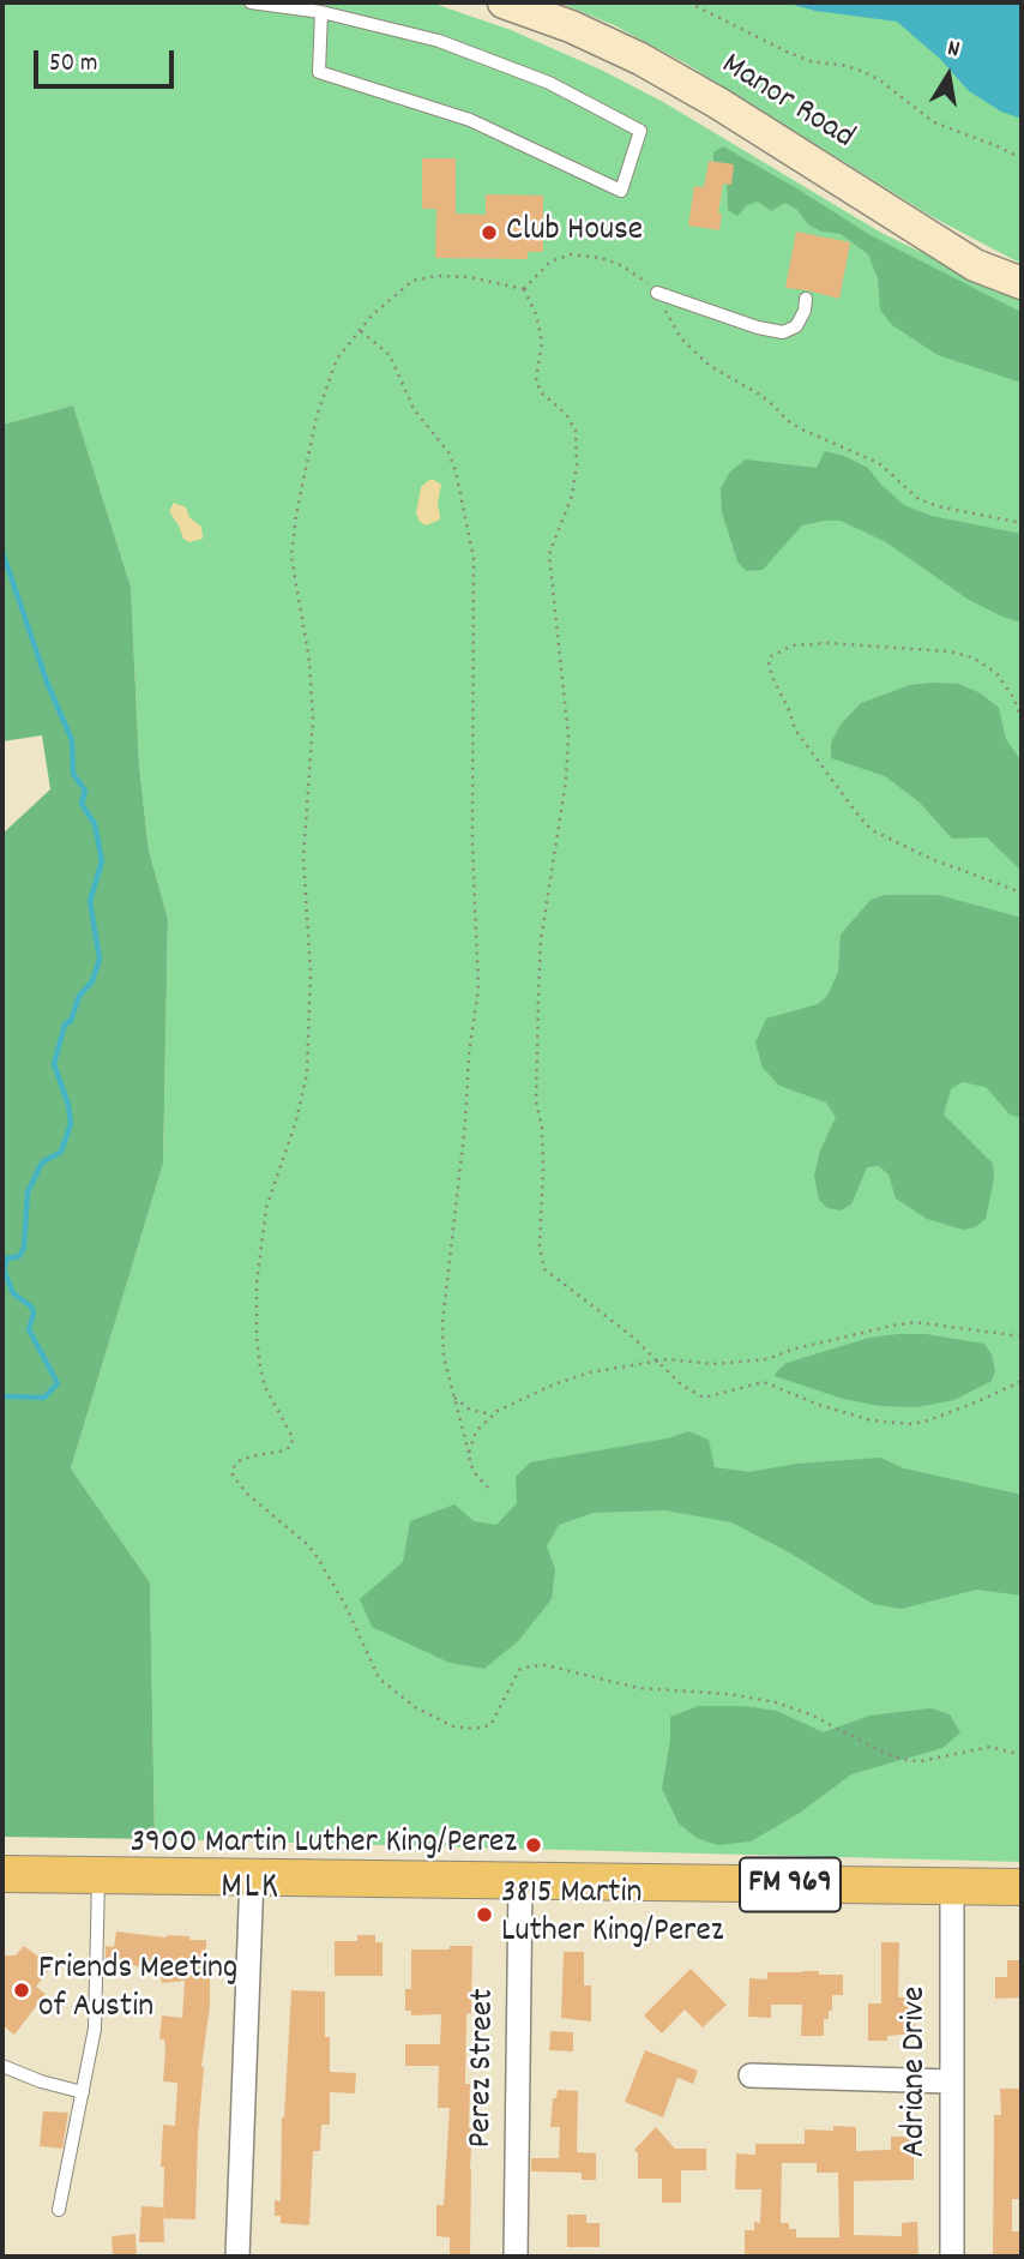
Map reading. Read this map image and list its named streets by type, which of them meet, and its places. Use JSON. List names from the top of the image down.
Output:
{
  "streets": {
    "main road": ["Manor Road", "FM 969"],
    "street": ["Perez Street", "Adriane Drive"]
  },
  "crossings": [
    ["FM 969", "Perez Street"],
    ["FM 969", "Adriane Drive"]
  ],
  "districts": ["MLK"],
  "places": [
    "Club House",
    "3900 Martin Luther King/Perez",
    "3815 Martin Luther King/Perez",
    "Friends Meeting of Austin"
  ],
  "scale_bar": "50 m",
  "north": "top"
}
